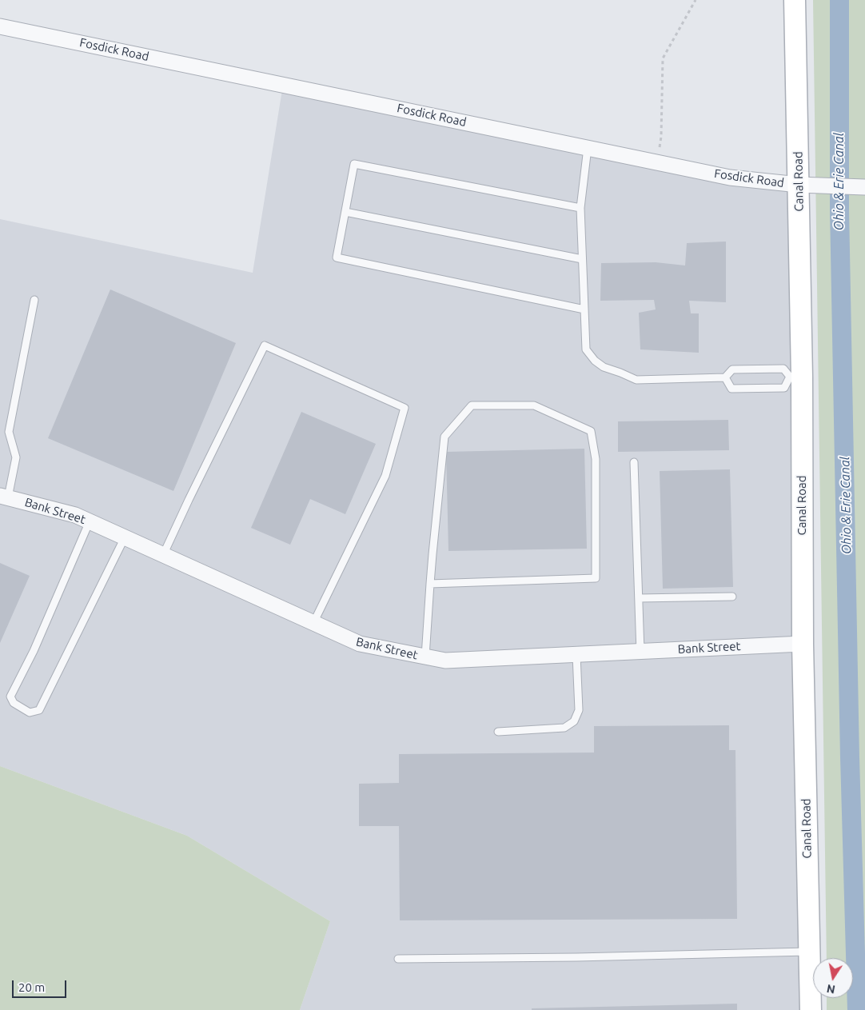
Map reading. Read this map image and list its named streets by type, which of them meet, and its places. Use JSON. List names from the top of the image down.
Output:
{
  "streets": {
    "main road": ["Canal Road"],
    "street": ["Fosdick Road", "Bank Street"]
  },
  "crossings": [
    ["Fosdick Road", "Canal Road"],
    ["Canal Road", "Bank Street"]
  ],
  "water": ["Ohio & Erie Canal"],
  "scale_bar": "20 m",
  "north": "bottom"
}
